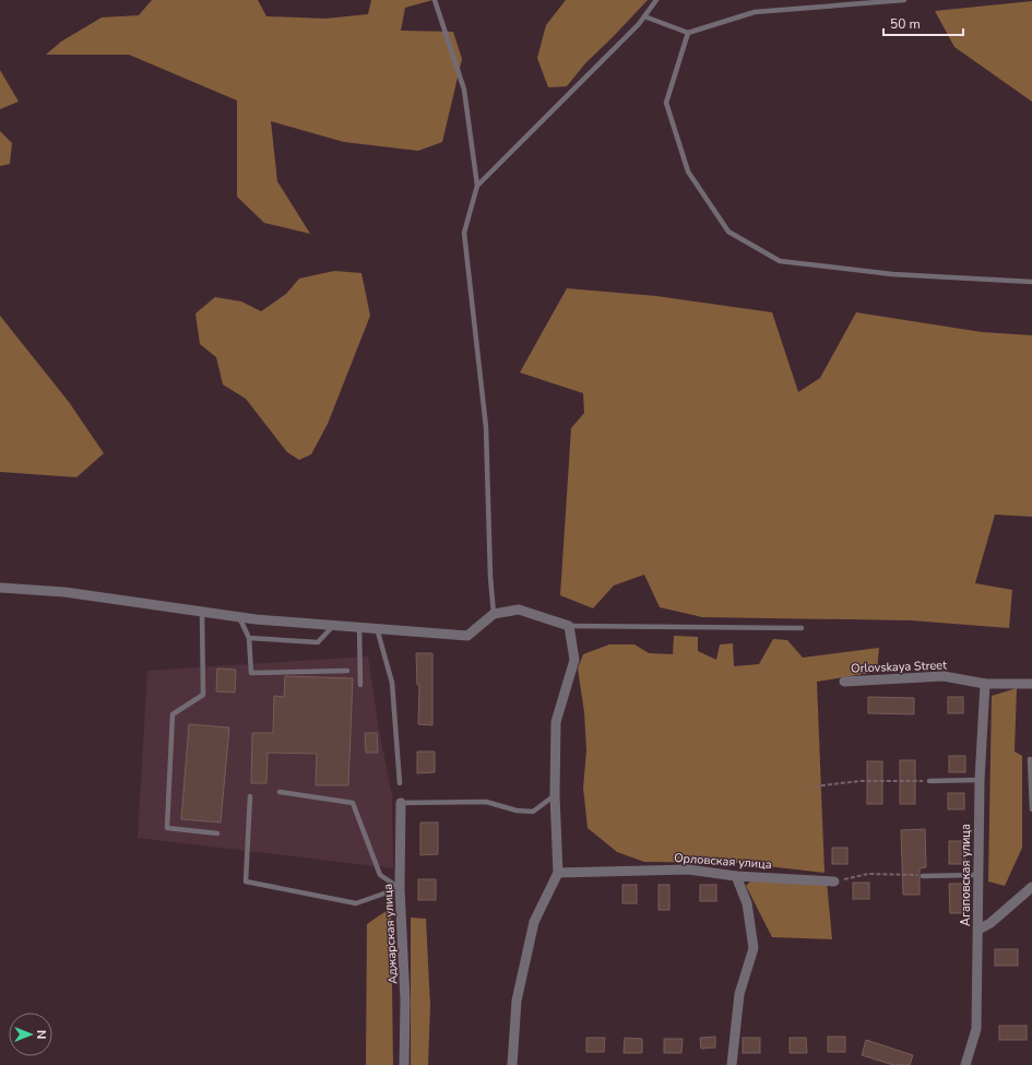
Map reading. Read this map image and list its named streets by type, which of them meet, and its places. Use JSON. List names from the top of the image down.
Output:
{
  "streets": {
    "street": [
      "Orlovskaya Street",
      "Орловская улица",
      "Агаповская улица",
      "Аджарская улица"
    ]
  },
  "crossings": [
    ["Orlovskaya Street", "Агаповская улица"]
  ],
  "scale_bar": "50 m",
  "north": "right"
}
